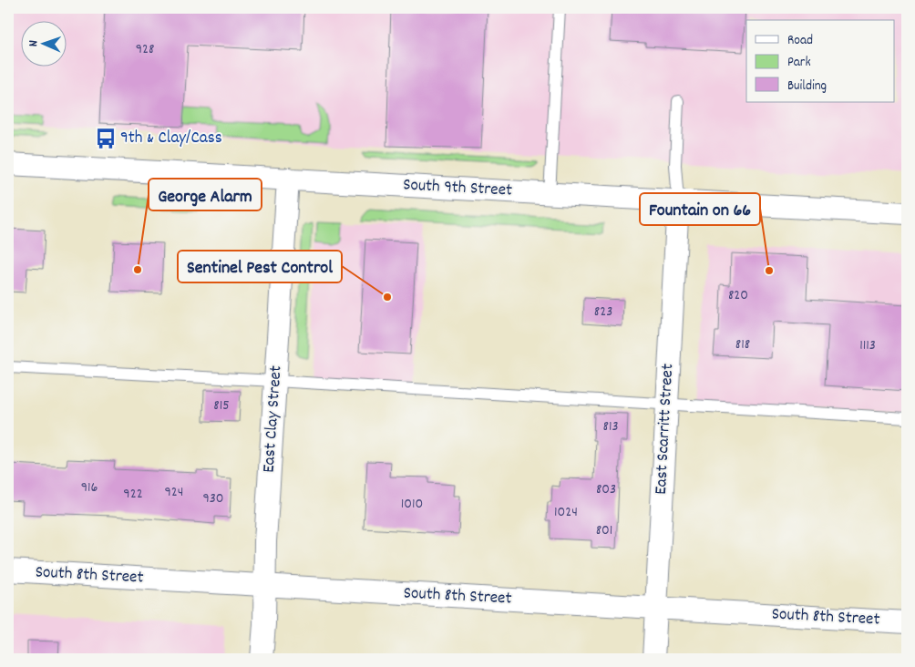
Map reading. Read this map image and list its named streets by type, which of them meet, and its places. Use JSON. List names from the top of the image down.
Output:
{
  "streets": {
    "street": [
      "South 9th Street",
      "East Clay Street",
      "East Scarritt Street",
      "South 8th Street"
    ]
  },
  "crossings": [
    ["South 9th Street", "East Clay Street"],
    ["South 9th Street", "East Scarritt Street"],
    ["East Clay Street", "South 8th Street"],
    ["East Scarritt Street", "South 8th Street"]
  ],
  "places": {
    "bus stop": ["9th & Clay/Cass"],
    "other": ["George Alarm", "Fountain on 66", "Sentinel Pest Control"]
  },
  "house_numbers": [
    "928",
    "820",
    "823",
    "818",
    "1113",
    "815",
    "813",
    "916",
    "803",
    "924",
    "922",
    "930",
    "1010",
    "1024",
    "801"
  ],
  "legend": ["Road", "Park", "Building"],
  "north": "left"
}
